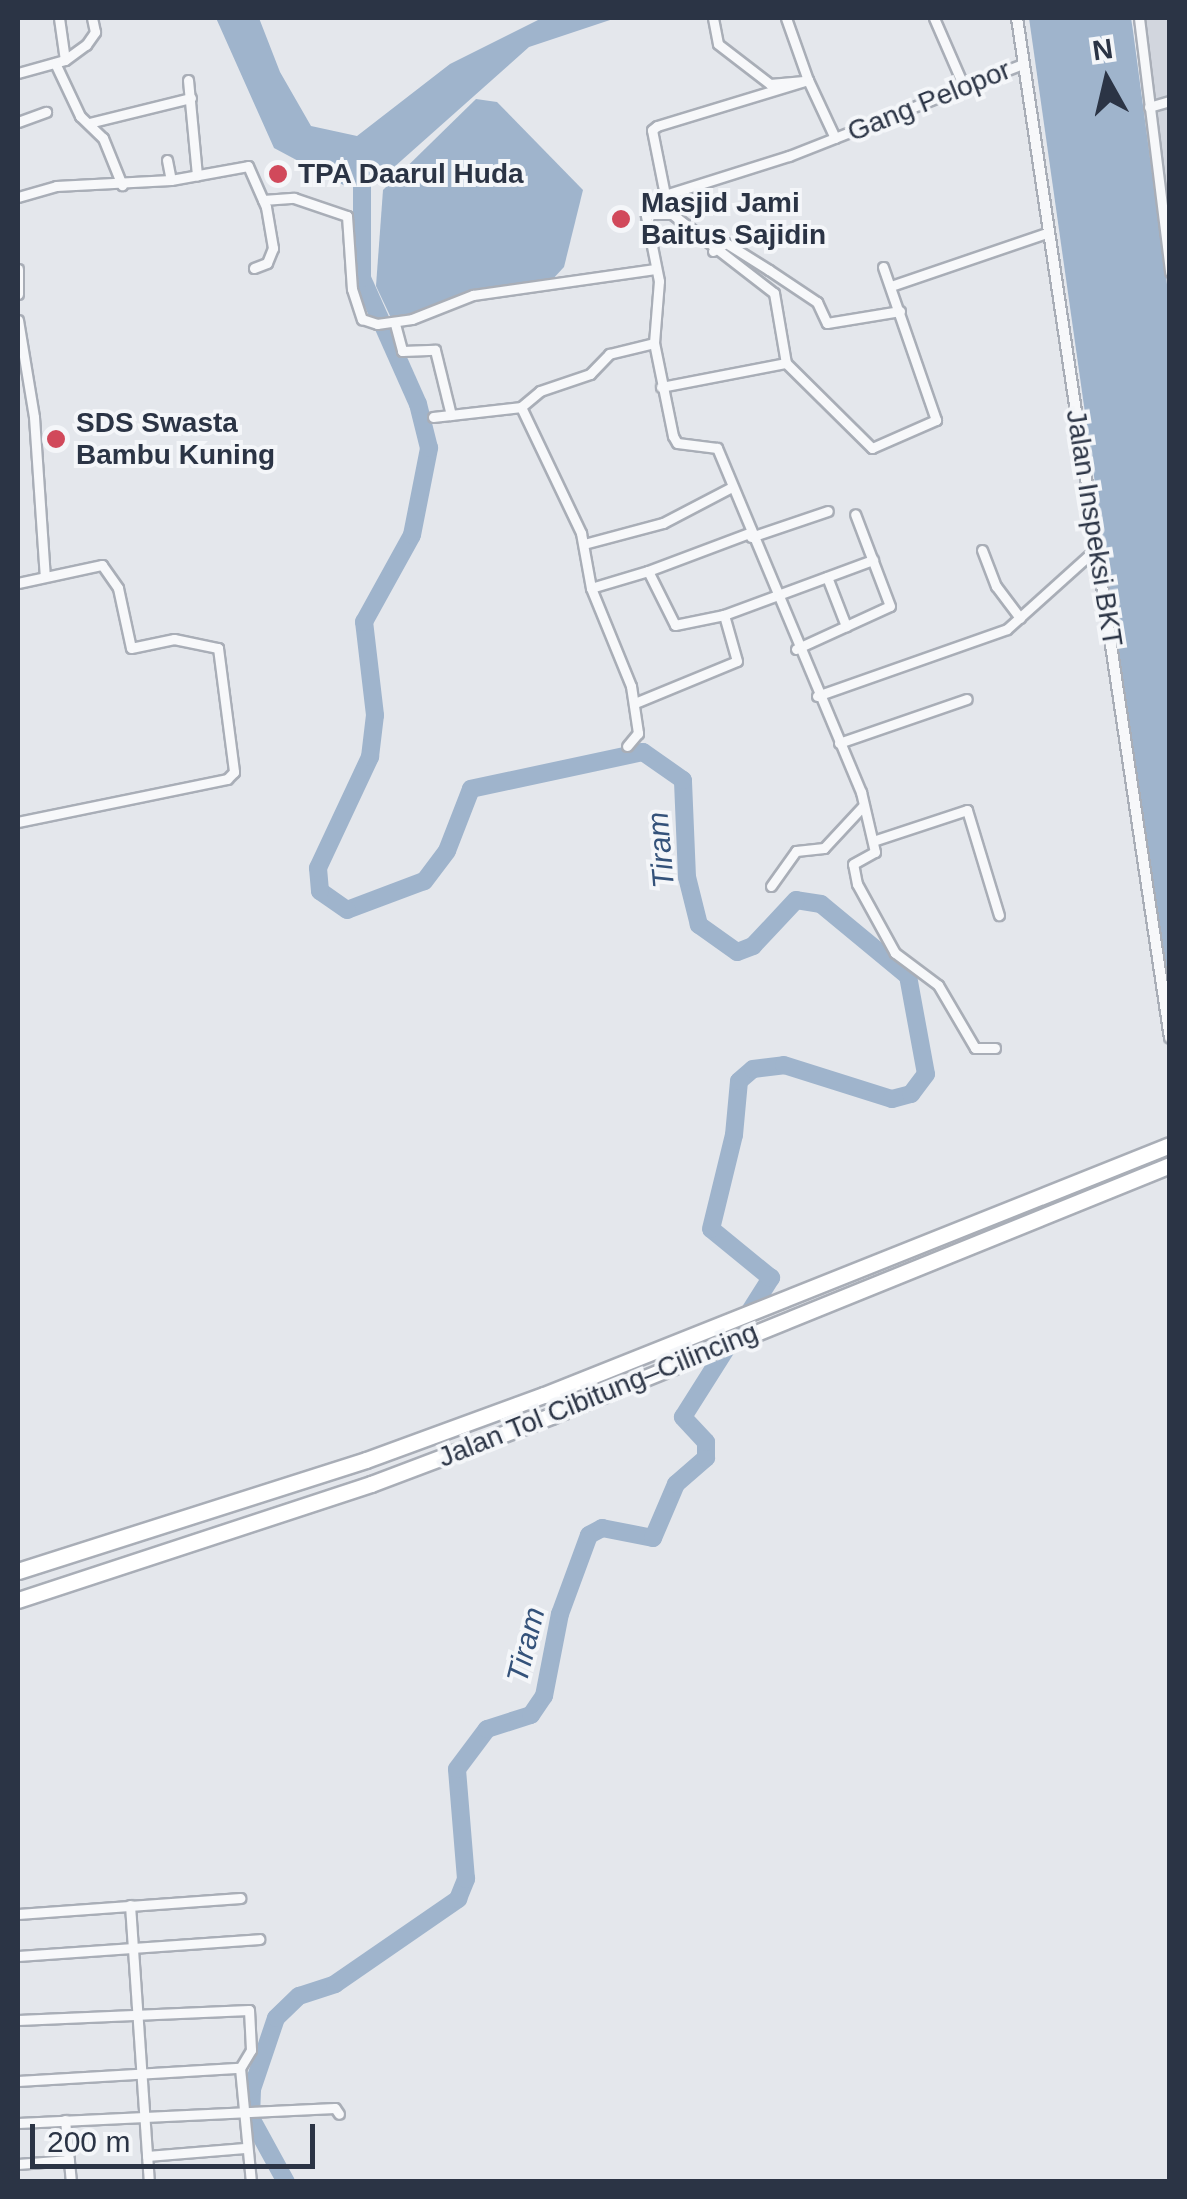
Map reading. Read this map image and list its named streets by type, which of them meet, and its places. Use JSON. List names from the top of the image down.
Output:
{
  "streets": {
    "highway": ["Jalan Tol Cibitung–Cilincing"],
    "street": ["Gang Pelopor", "Jalan Inspeksi BKT"]
  },
  "crossings": [
    ["Gang Pelopor", "Jalan Inspeksi BKT"]
  ],
  "water": ["Tiram"],
  "places": ["TPA Daarul Huda", "Masjid Jami Baitus Sajidin", "SDS Swasta Bambu Kuning"],
  "scale_bar": "200 m",
  "north": "top"
}
